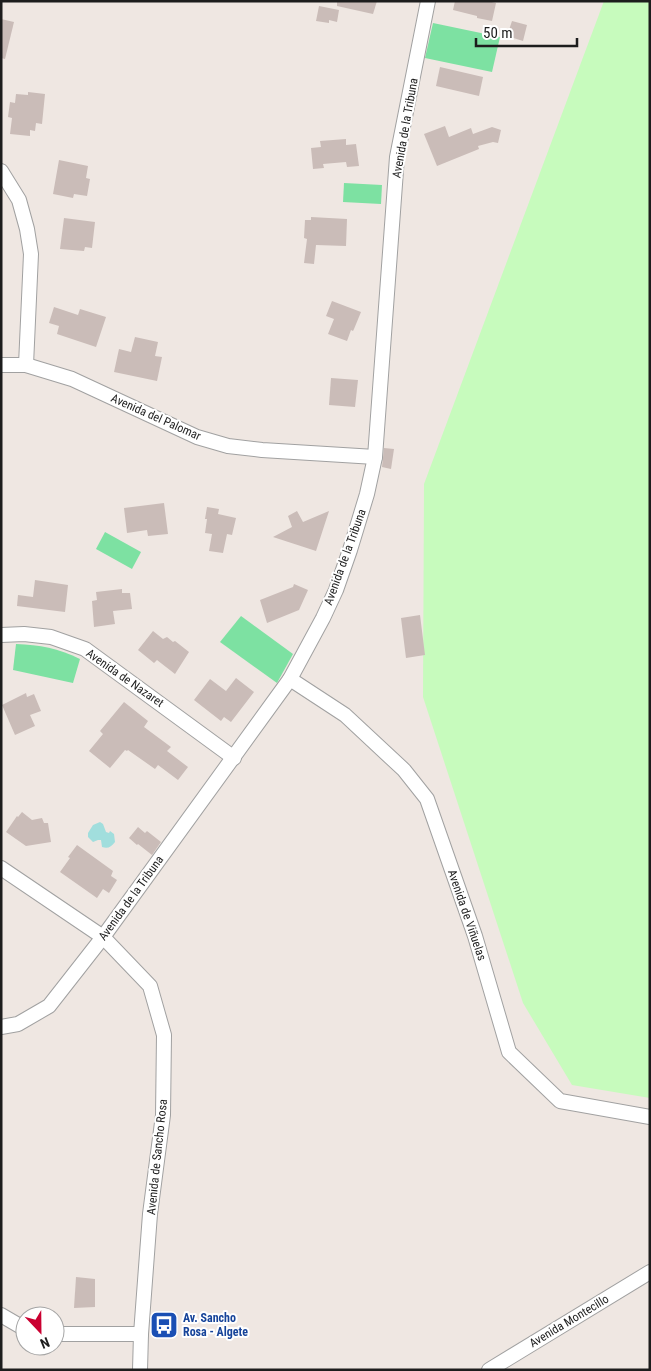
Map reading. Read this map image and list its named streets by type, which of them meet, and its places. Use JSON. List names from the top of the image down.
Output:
{
  "streets": {
    "street": [
      "Avenida de la Tribuna",
      "Avenida del Palomar",
      "Avenida de Nazaret",
      "Avenida de Viñuelas",
      "Avenida de Sancho Rosa",
      "Avenida Montecillo"
    ]
  },
  "crossings": [
    ["Avenida de la Tribuna", "Avenida del Palomar"],
    ["Avenida de la Tribuna", "Avenida de Nazaret"],
    ["Avenida de la Tribuna", "Avenida de Viñuelas"],
    ["Avenida de la Tribuna", "Avenida de Sancho Rosa"]
  ],
  "places": {
    "bus stop": ["Av. Sancho Rosa - Algete"]
  },
  "scale_bar": "50 m",
  "north": "bottom"
}
